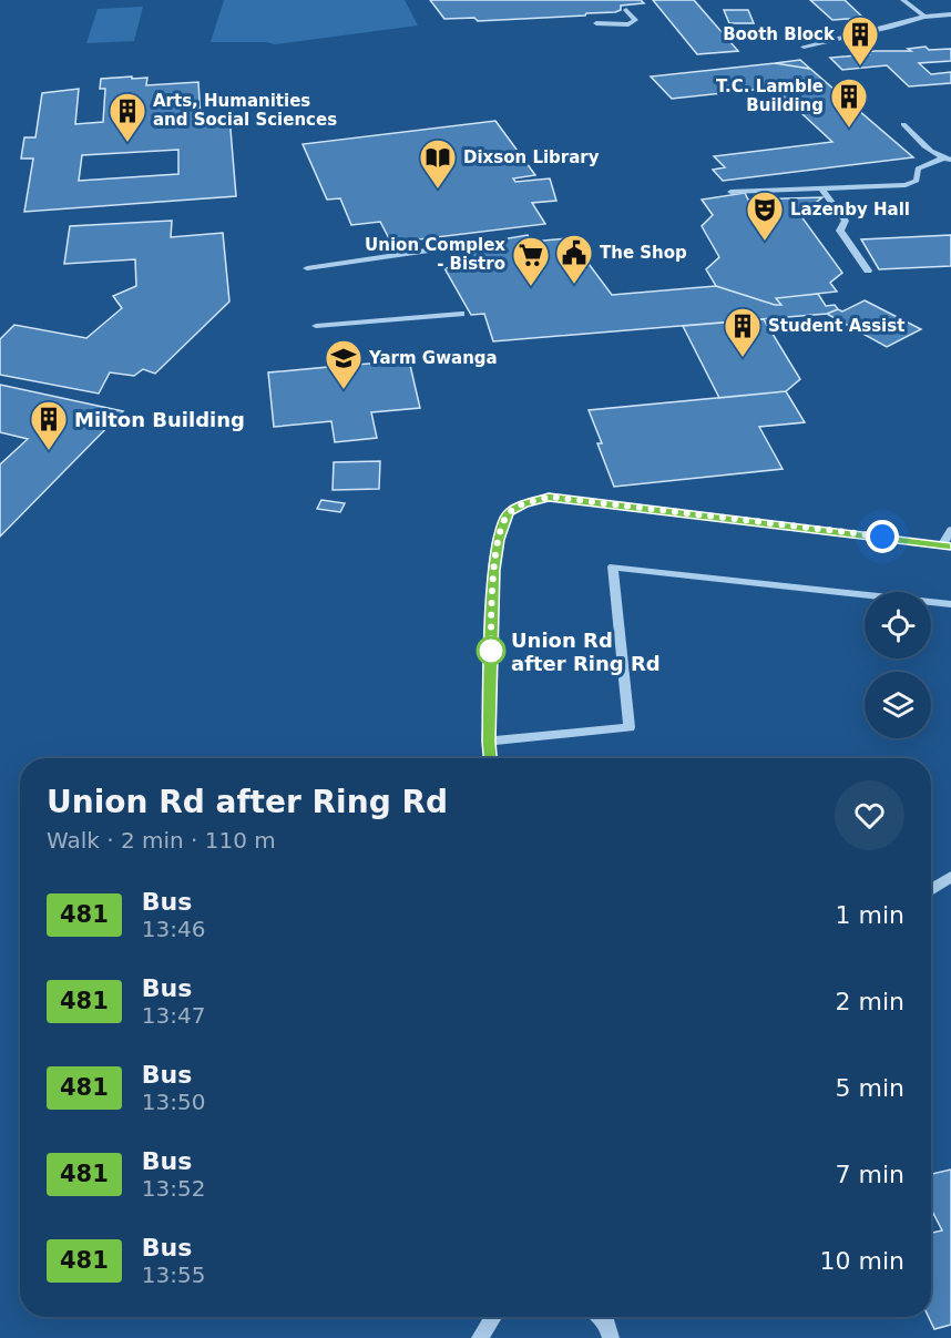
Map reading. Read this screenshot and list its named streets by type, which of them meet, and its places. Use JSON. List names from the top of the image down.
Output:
{
  "places": {
    "building": [
      "Booth Block",
      "T.C. Lamble Building",
      "Arts, Humanities and Social Sciences",
      "Student Assist",
      "Milton Building"
    ],
    "library": ["Dixson Library"],
    "theatre": ["Lazenby Hall"],
    "public building": ["The Shop"],
    "supermarket": ["Union Complex - Bistro"],
    "school or university": ["Yarm Gwanga"],
    "other": ["Union Rd after Ring Rd"]
  },
  "lines": ["bus line 481"],
  "page": {
    "heading": ["Union Rd after Ring Rd", "Walk · 2 min · 110 m"],
    "list": [
      {
        "mark": "481",
        "name": "Bus",
        "note": "13:46",
        "value": "1 min"
      },
      {
        "mark": "481",
        "name": "Bus",
        "note": "13:47",
        "value": "2 min"
      },
      {
        "mark": "481",
        "name": "Bus",
        "note": "13:50",
        "value": "5 min"
      },
      {
        "mark": "481",
        "name": "Bus",
        "note": "13:52",
        "value": "7 min"
      },
      {
        "mark": "481",
        "name": "Bus",
        "note": "13:55",
        "value": "10 min"
      }
    ]
  }
}
